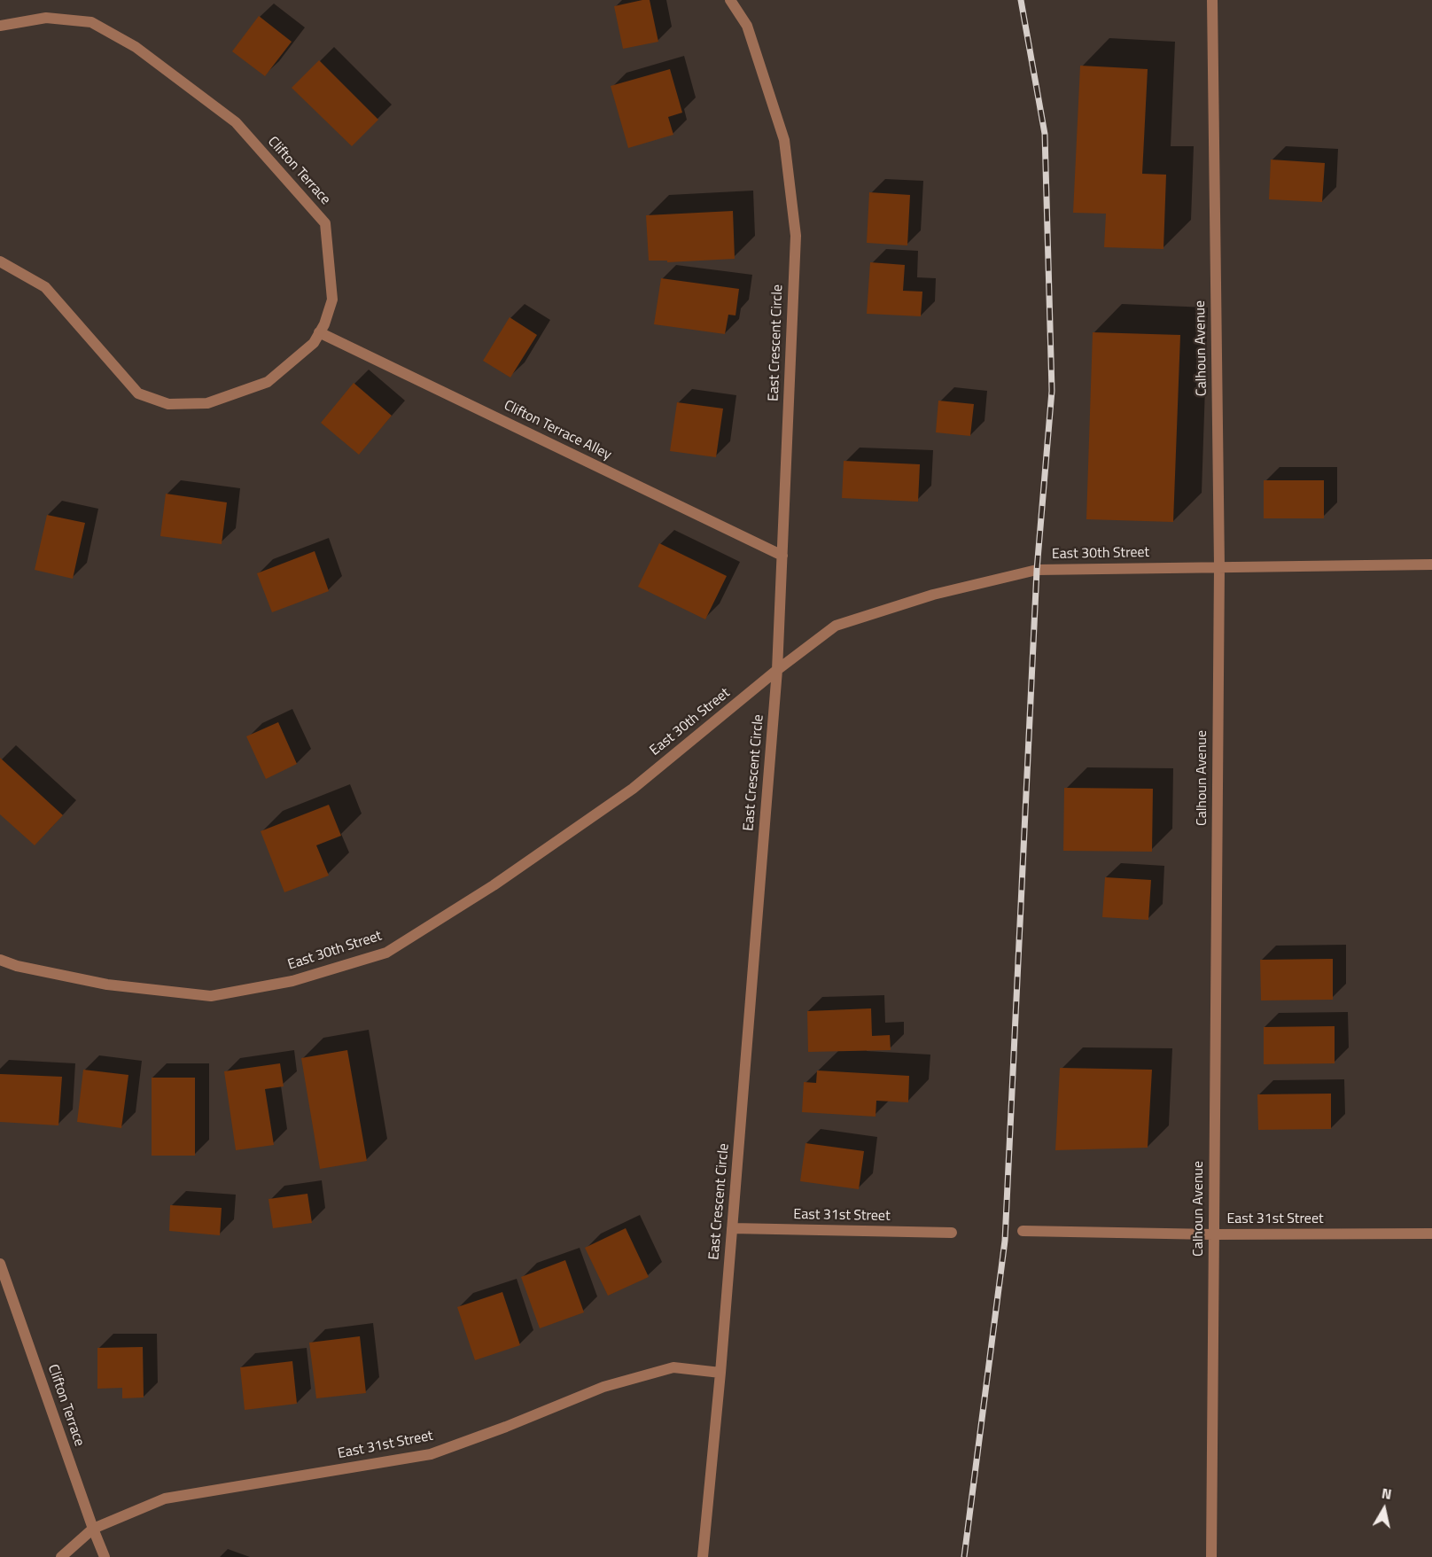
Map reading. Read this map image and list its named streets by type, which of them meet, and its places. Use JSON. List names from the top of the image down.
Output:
{
  "streets": {
    "street": [
      "Clifton Terrace",
      "East Crescent Circle",
      "Calhoun Avenue",
      "Clifton Terrace Alley",
      "East 30th Street",
      "East 31st Street"
    ]
  },
  "crossings": [
    ["Clifton Terrace", "Clifton Terrace Alley"],
    ["Clifton Terrace", "East 31st Street"],
    ["East Crescent Circle", "Clifton Terrace Alley"],
    ["East Crescent Circle", "East 30th Street"],
    ["East Crescent Circle", "East 31st Street"],
    ["Calhoun Avenue", "East 30th Street"],
    ["Calhoun Avenue", "East 31st Street"]
  ],
  "north": "top"
}
